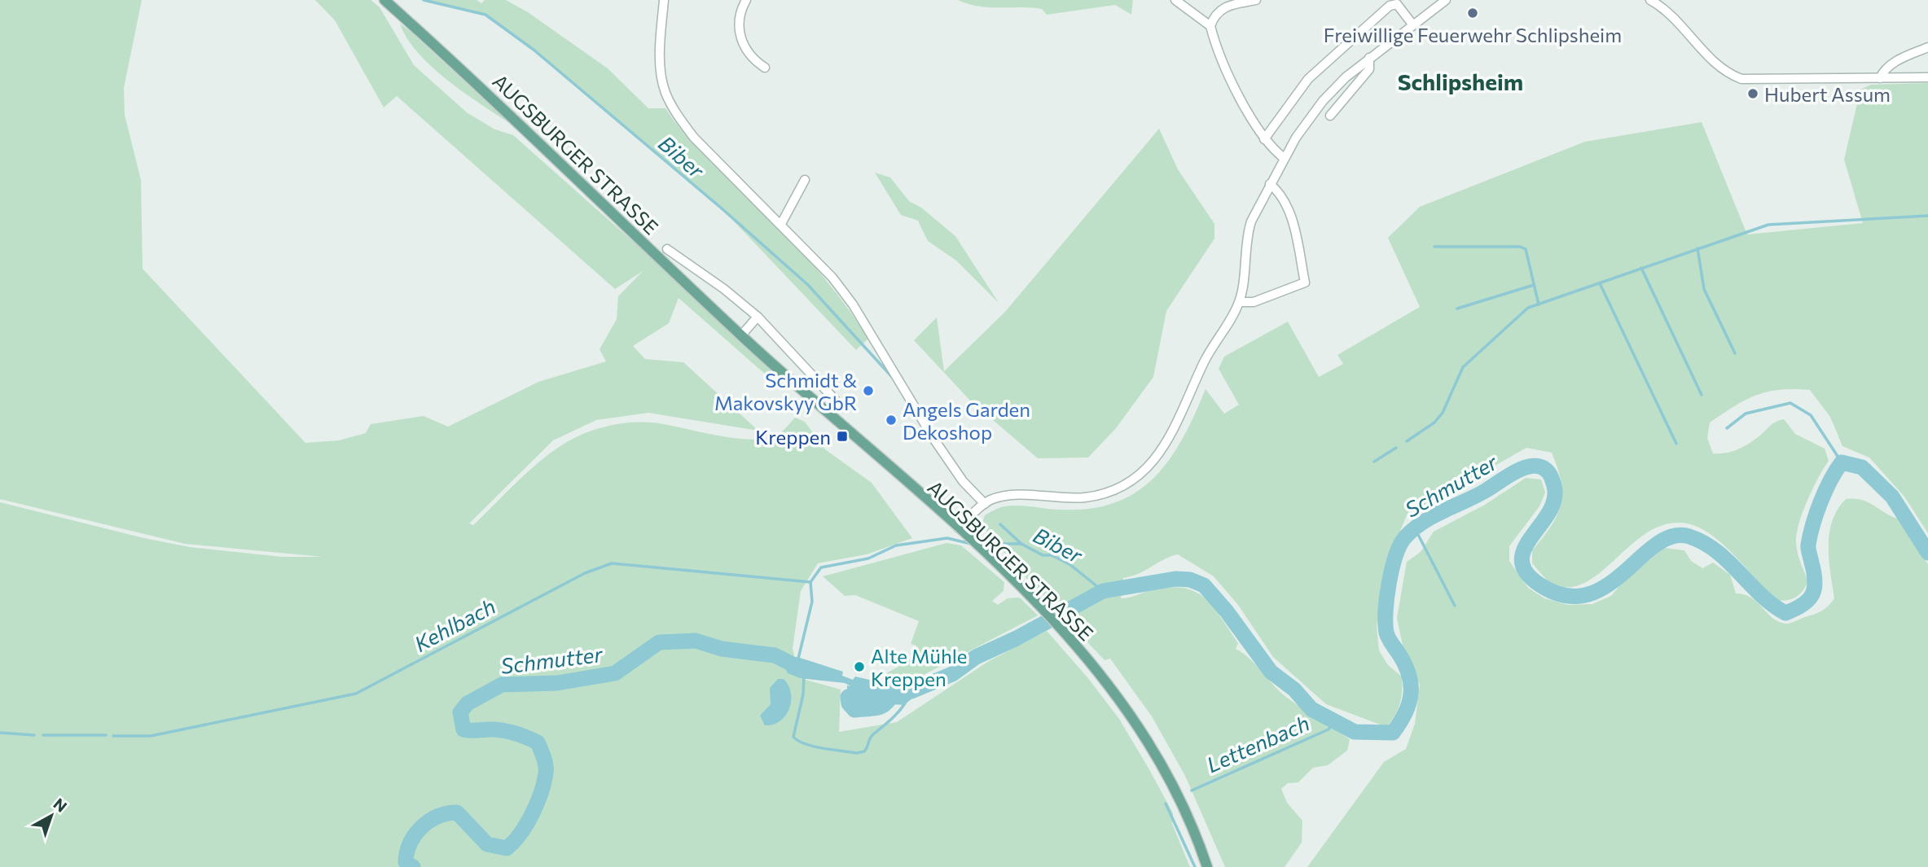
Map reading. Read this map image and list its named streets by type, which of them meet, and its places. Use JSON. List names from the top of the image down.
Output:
{
  "streets": {
    "main road": ["AUGSBURGER STRASSE"]
  },
  "districts": ["Schlipsheim"],
  "water": [
    "Biber",
    "Schmutter",
    "Kehlbach",
    "Lettenbach"
  ],
  "places": {
    "other": [
      "Freiwillige Feuerwehr Schlipsheim",
      "Hubert Assum",
      "Schmidt & Makovskyy GbR",
      "Angels Garden Dekoshop",
      "Alte Mühle Kreppen"
    ],
    "transit": ["Kreppen"]
  },
  "north": "top right"
}
